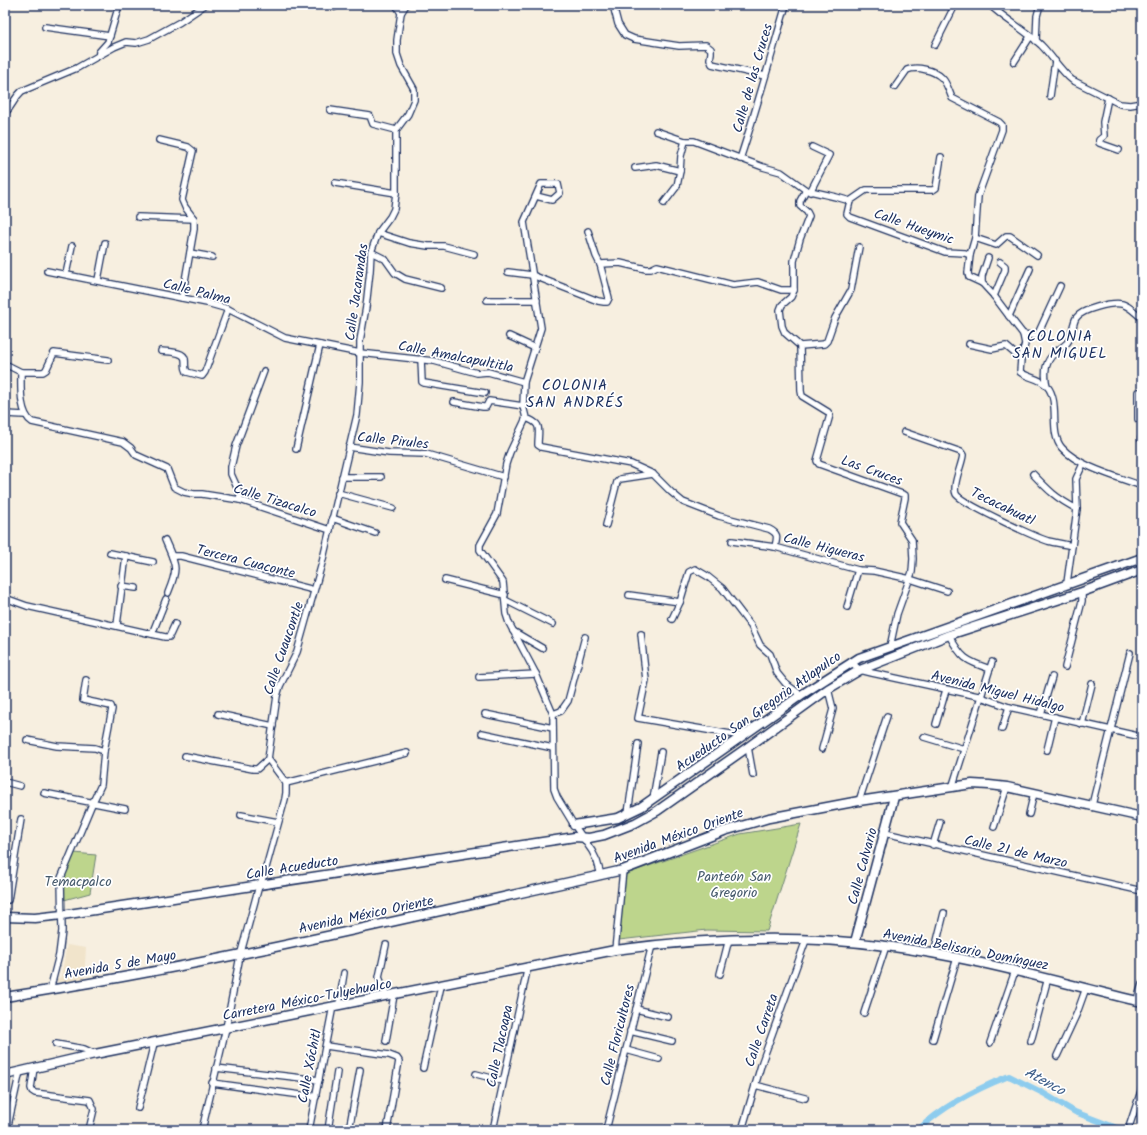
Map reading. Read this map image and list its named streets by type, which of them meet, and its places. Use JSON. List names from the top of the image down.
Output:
{
  "streets": {
    "main road": [
      "Acueducto San Gregorio Atlapulco",
      "Avenida México Oriente",
      "Calle Calvario",
      "Calle Acueducto",
      "Avenida Belisario Domínguez",
      "Avenida 5 de Mayo",
      "Carretera México-Tulyehualco"
    ],
    "street": [
      "Calle de las Cruces",
      "Calle Hueymic",
      "Calle Palma",
      "Calle Jacarandas",
      "Calle Amalcapultitla",
      "Calle Pirules",
      "Las Cruces",
      "Calle Tizacalco",
      "Tecacahuatl",
      "Calle Higueras",
      "Tercera Cuaconte",
      "Calle Cuaucontle",
      "Avenida Miguel Hidalgo",
      "Calle 21 de Marzo",
      "Calle Carreta",
      "Calle Floricultores",
      "Calle Tlacoapa",
      "Calle Xóchitl"
    ]
  },
  "crossings": [
    ["Calle Palma", "Calle Jacarandas"],
    ["Calle Palma", "Calle Amalcapultitla"],
    ["Calle Jacarandas", "Calle Amalcapultitla"],
    ["Calle Jacarandas", "Calle Cuaucontle"],
    ["Calle Pirules", "Calle Cuaucontle"],
    ["Las Cruces", "Calle Higueras"],
    ["Las Cruces", "Acueducto San Gregorio Atlapulco"],
    ["Calle Tizacalco", "Calle Cuaucontle"],
    ["Tercera Cuaconte", "Calle Cuaucontle"],
    ["Avenida Miguel Hidalgo", "Acueducto San Gregorio Atlapulco"],
    ["Acueducto San Gregorio Atlapulco", "Calle Acueducto"],
    ["Avenida México Oriente", "Calle Calvario"],
    ["Avenida México Oriente", "Avenida 5 de Mayo"],
    ["Calle 21 de Marzo", "Calle Calvario"],
    ["Calle Calvario", "Avenida Belisario Domínguez"],
    ["Avenida Belisario Domínguez", "Carretera México-Tulyehualco"],
    ["Avenida Belisario Domínguez", "Calle Carreta"],
    ["Avenida Belisario Domínguez", "Calle Floricultores"],
    ["Carretera México-Tulyehualco", "Calle Tlacoapa"],
    ["Carretera México-Tulyehualco", "Calle Xóchitl"]
  ],
  "districts": ["COLONIA SAN MIGUEL", "COLONIA SAN ANDRÉS"],
  "water": ["Atenco"],
  "parks": ["Panteón San Gregorio", "Temacpalco"]
}
